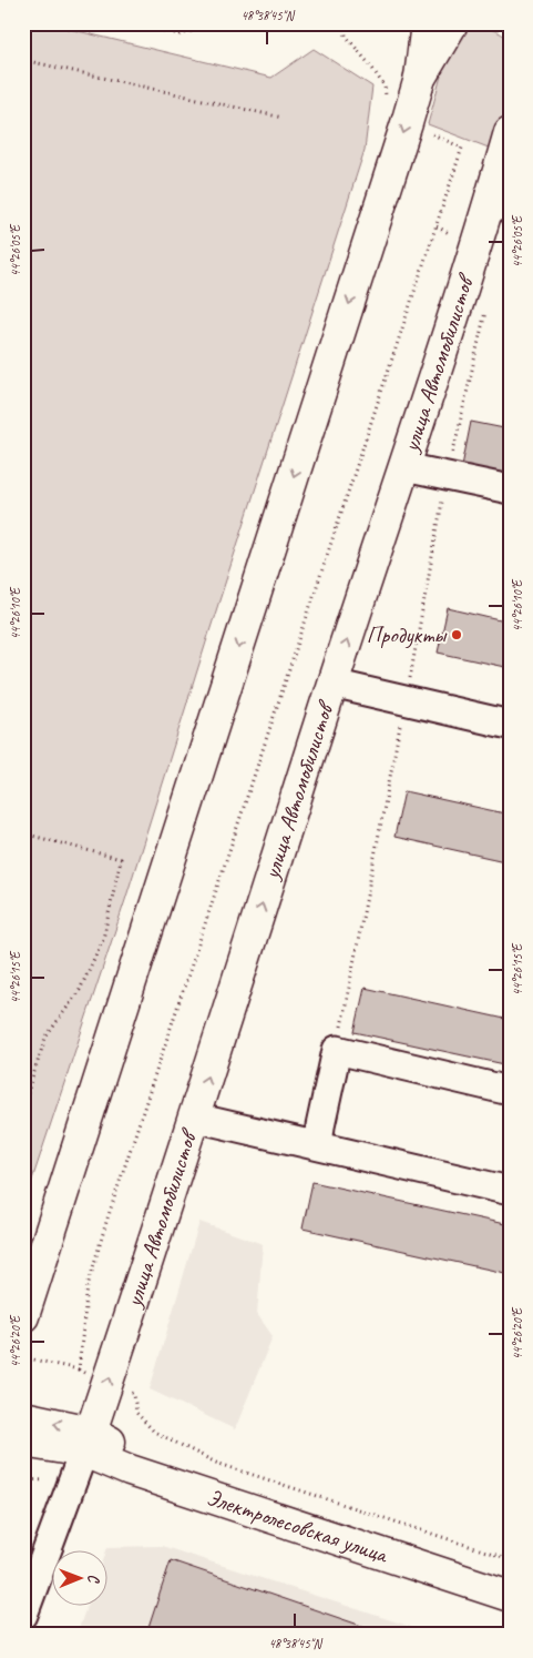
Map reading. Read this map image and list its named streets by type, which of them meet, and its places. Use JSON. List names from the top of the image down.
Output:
{
  "streets": {
    "main road": ["улица Автомобилистов", "Электролесовская улица"]
  },
  "crossings": [
    ["улица Автомобилистов", "Электролесовская улица"]
  ],
  "places": ["Продукты"],
  "north": "right",
  "coordinates": [
    "48°38'45\"N",
    "44°26'05\"E",
    "44°26'10\"E",
    "44°26'15\"E",
    "44°26'20\"E"
  ]
}
